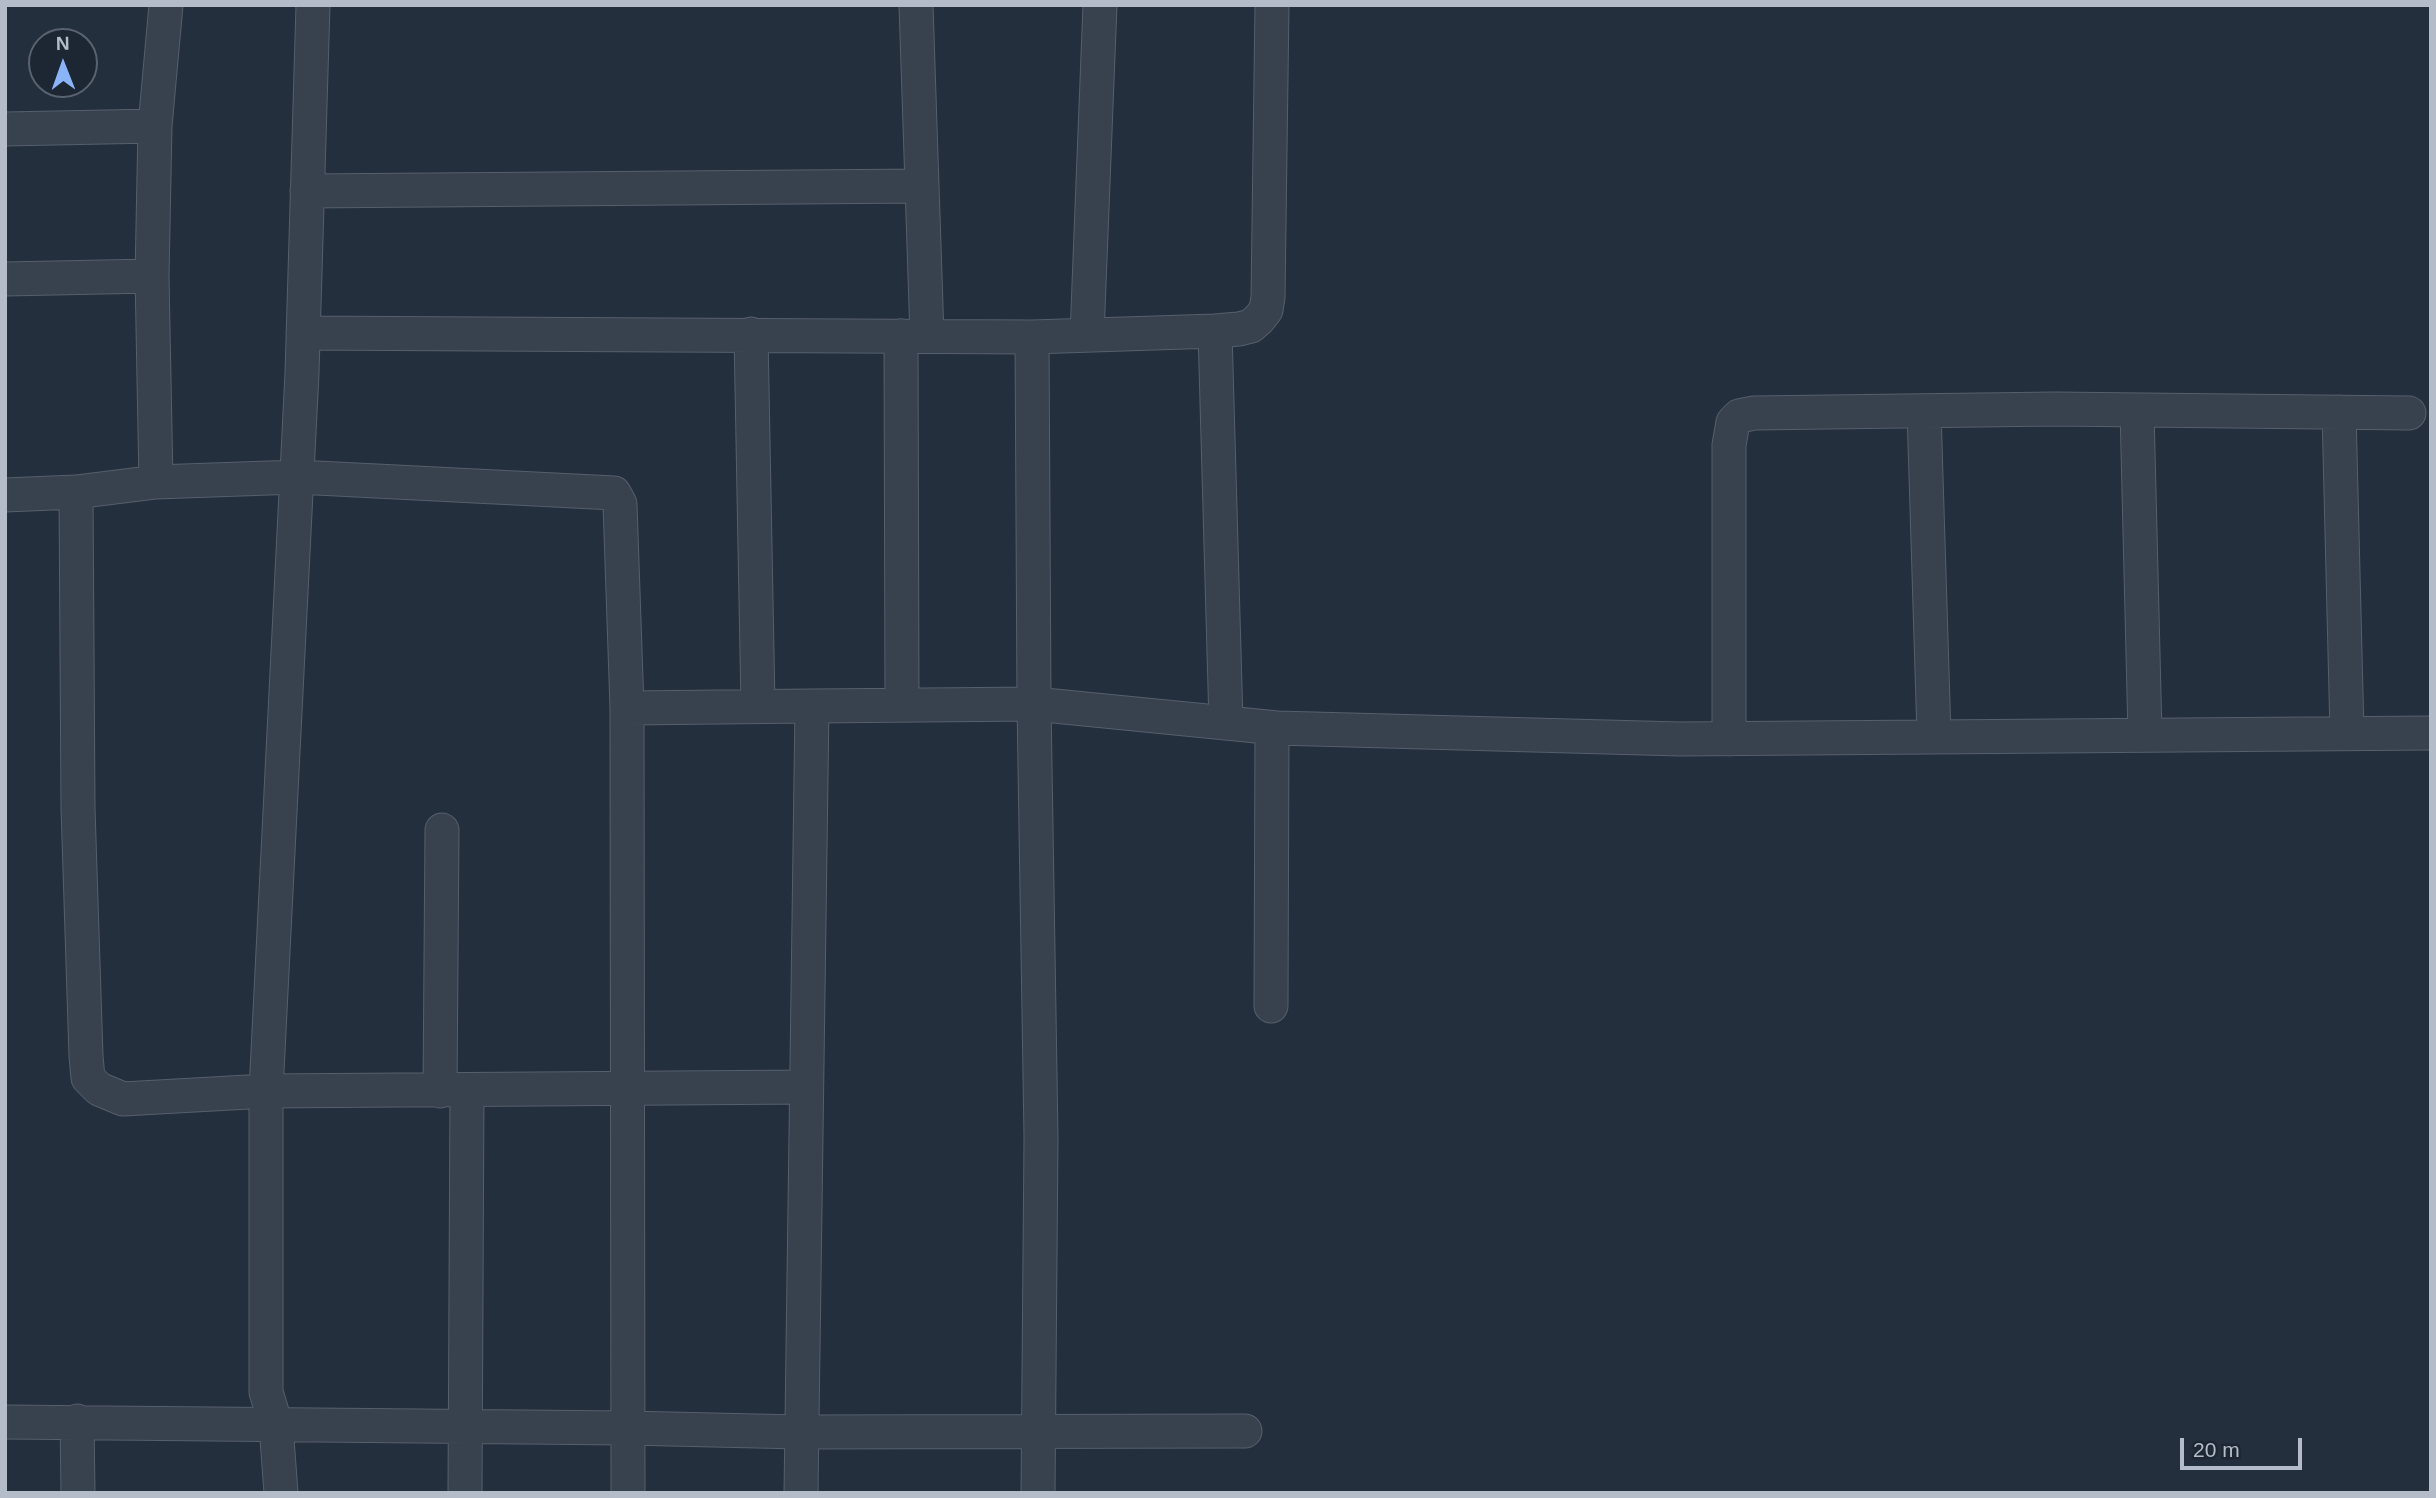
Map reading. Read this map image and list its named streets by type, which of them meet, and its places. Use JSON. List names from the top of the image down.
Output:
{
  "scale_bar": "20 m",
  "north": "top"
}
